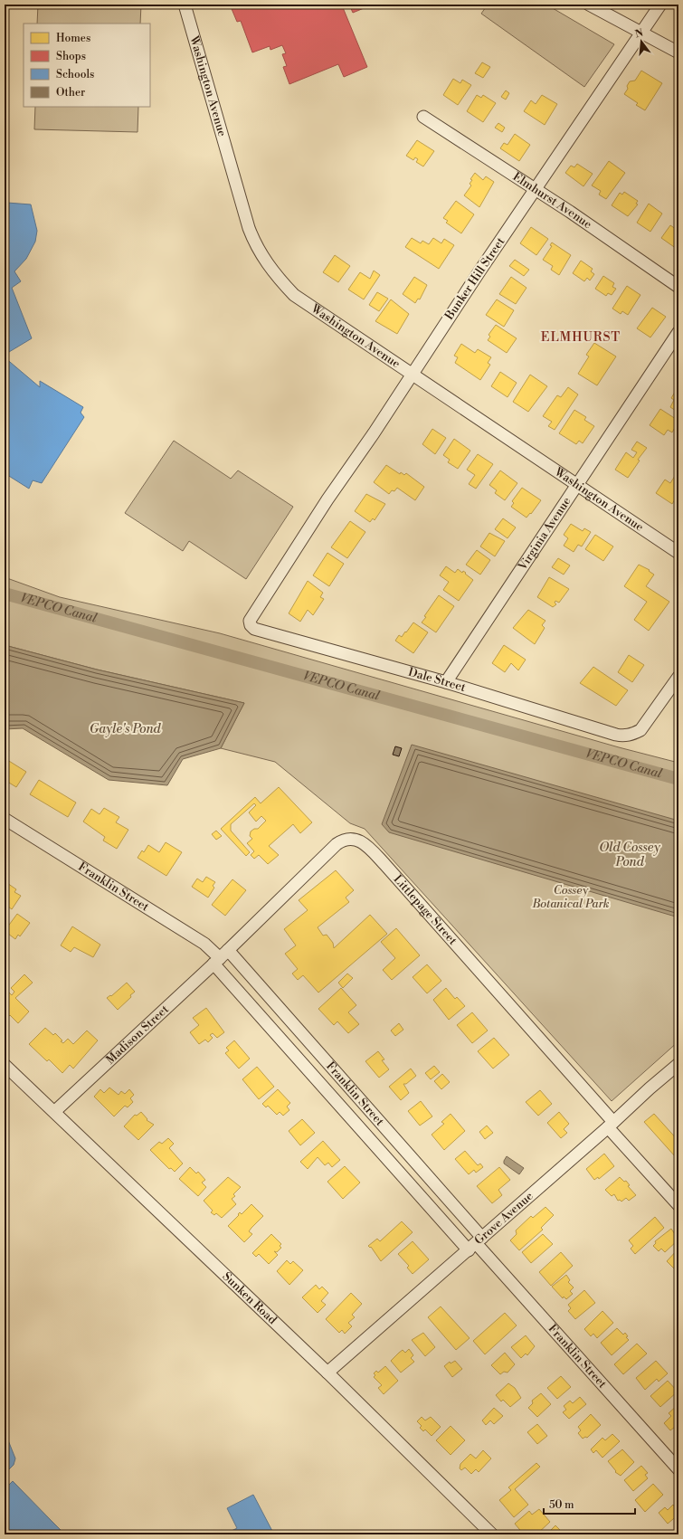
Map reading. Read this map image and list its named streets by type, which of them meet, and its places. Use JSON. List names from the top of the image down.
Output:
{
  "streets": {
    "street": [
      "Washington Avenue",
      "Elmhurst Avenue",
      "Bunker Hill Street",
      "Virginia Avenue",
      "Dale Street",
      "Franklin Street",
      "Littlepage Street",
      "Madison Street",
      "Grove Avenue",
      "Sunken Road"
    ]
  },
  "crossings": [
    ["Washington Avenue", "Bunker Hill Street"],
    ["Washington Avenue", "Virginia Avenue"],
    ["Elmhurst Avenue", "Bunker Hill Street"],
    ["Bunker Hill Street", "Dale Street"],
    ["Virginia Avenue", "Dale Street"],
    ["Franklin Street", "Littlepage Street"],
    ["Franklin Street", "Madison Street"],
    ["Franklin Street", "Grove Avenue"],
    ["Littlepage Street", "Madison Street"],
    ["Littlepage Street", "Grove Avenue"],
    ["Madison Street", "Sunken Road"],
    ["Grove Avenue", "Sunken Road"]
  ],
  "districts": ["ELMHURST"],
  "water": ["VEPCO Canal", "Gayle's Pond", "Old Cossey Pond"],
  "parks": ["Cossey Botanical Park"],
  "legend": [
    "Homes",
    "Shops",
    "Schools",
    "Other"
  ],
  "scale_bar": "50 m",
  "north": "top"
}
